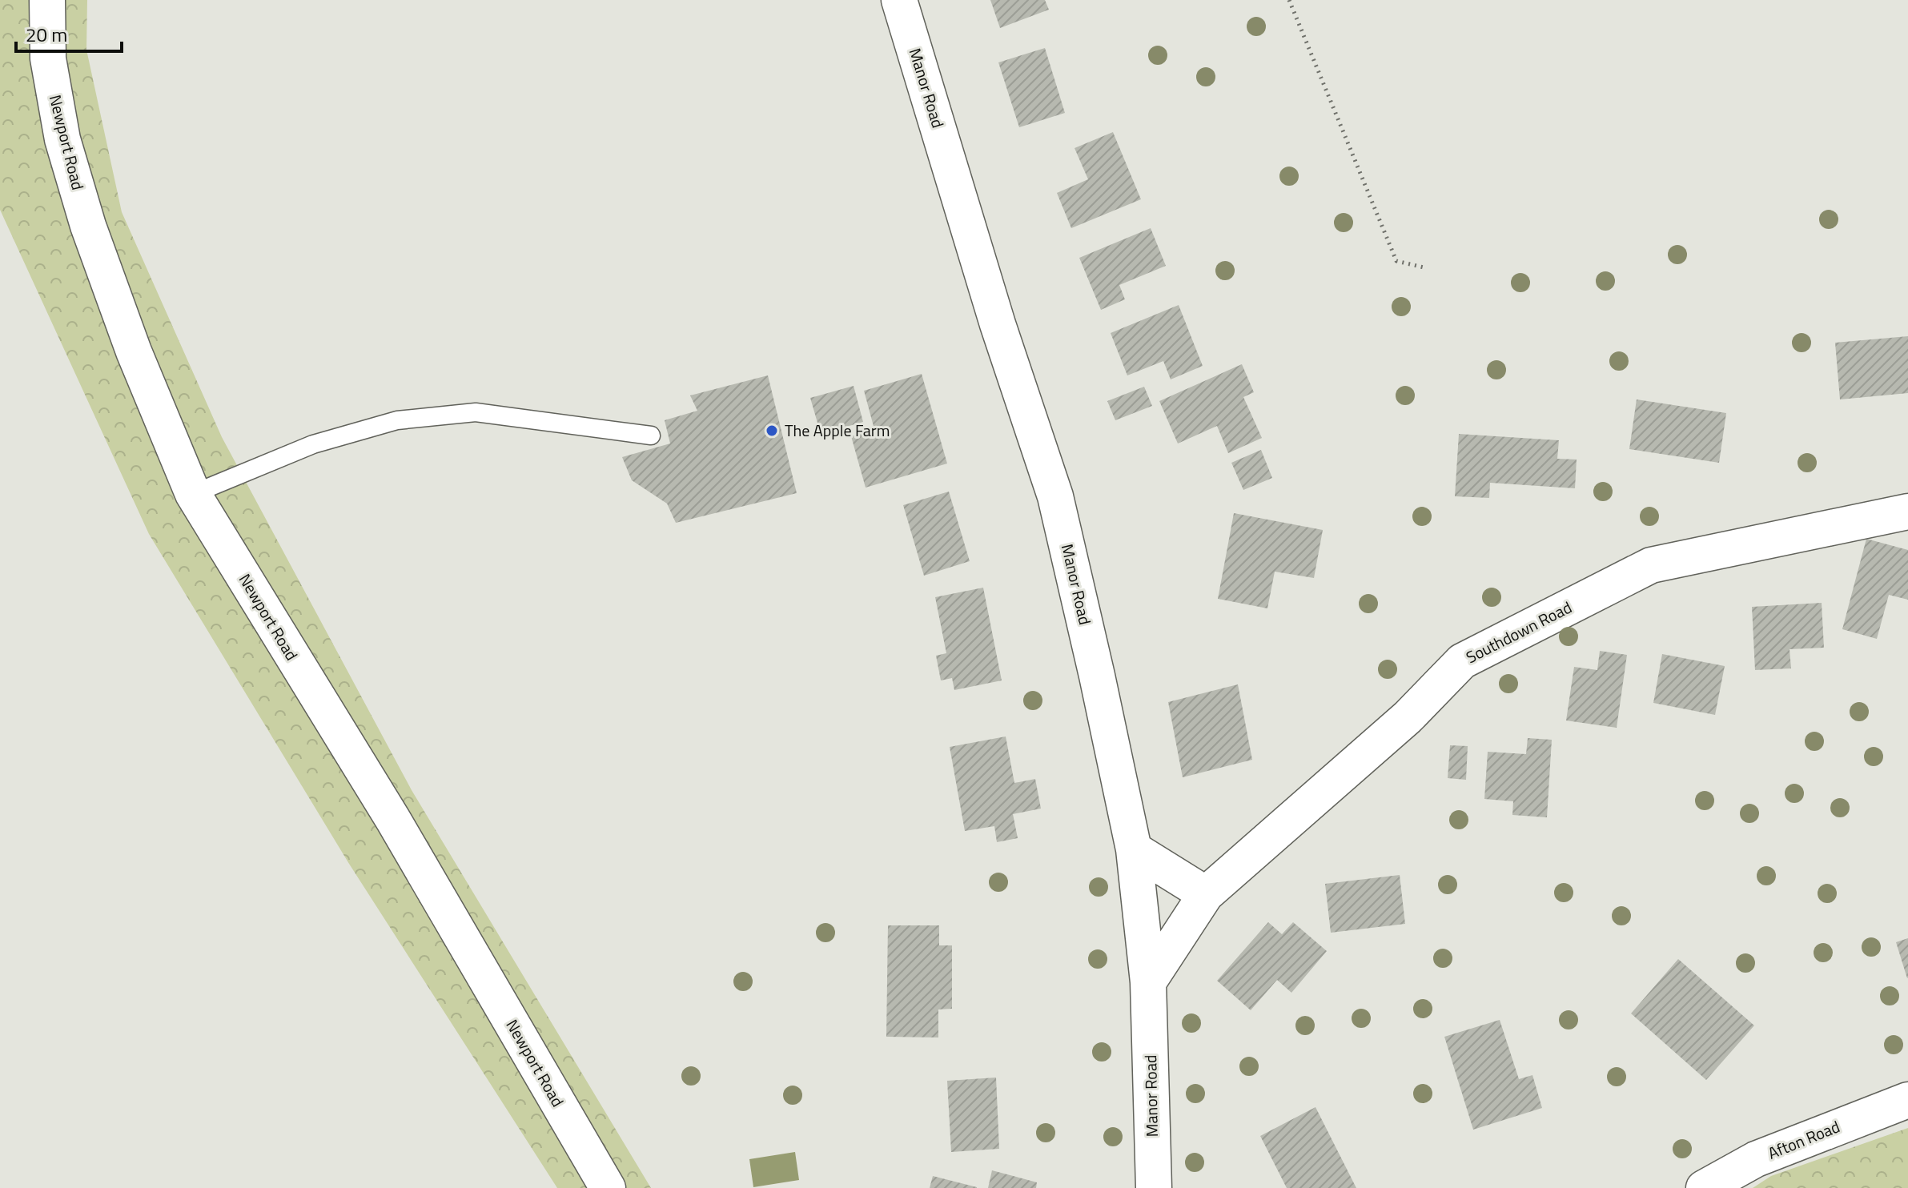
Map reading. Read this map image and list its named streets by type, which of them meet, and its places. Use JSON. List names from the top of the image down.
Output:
{
  "streets": {
    "street": [
      "Manor Road",
      "Newport Road",
      "Southdown Road",
      "Afton Road"
    ]
  },
  "crossings": [
    ["Manor Road", "Southdown Road"]
  ],
  "places": ["The Apple Farm"],
  "scale_bar": "20 m"
}
